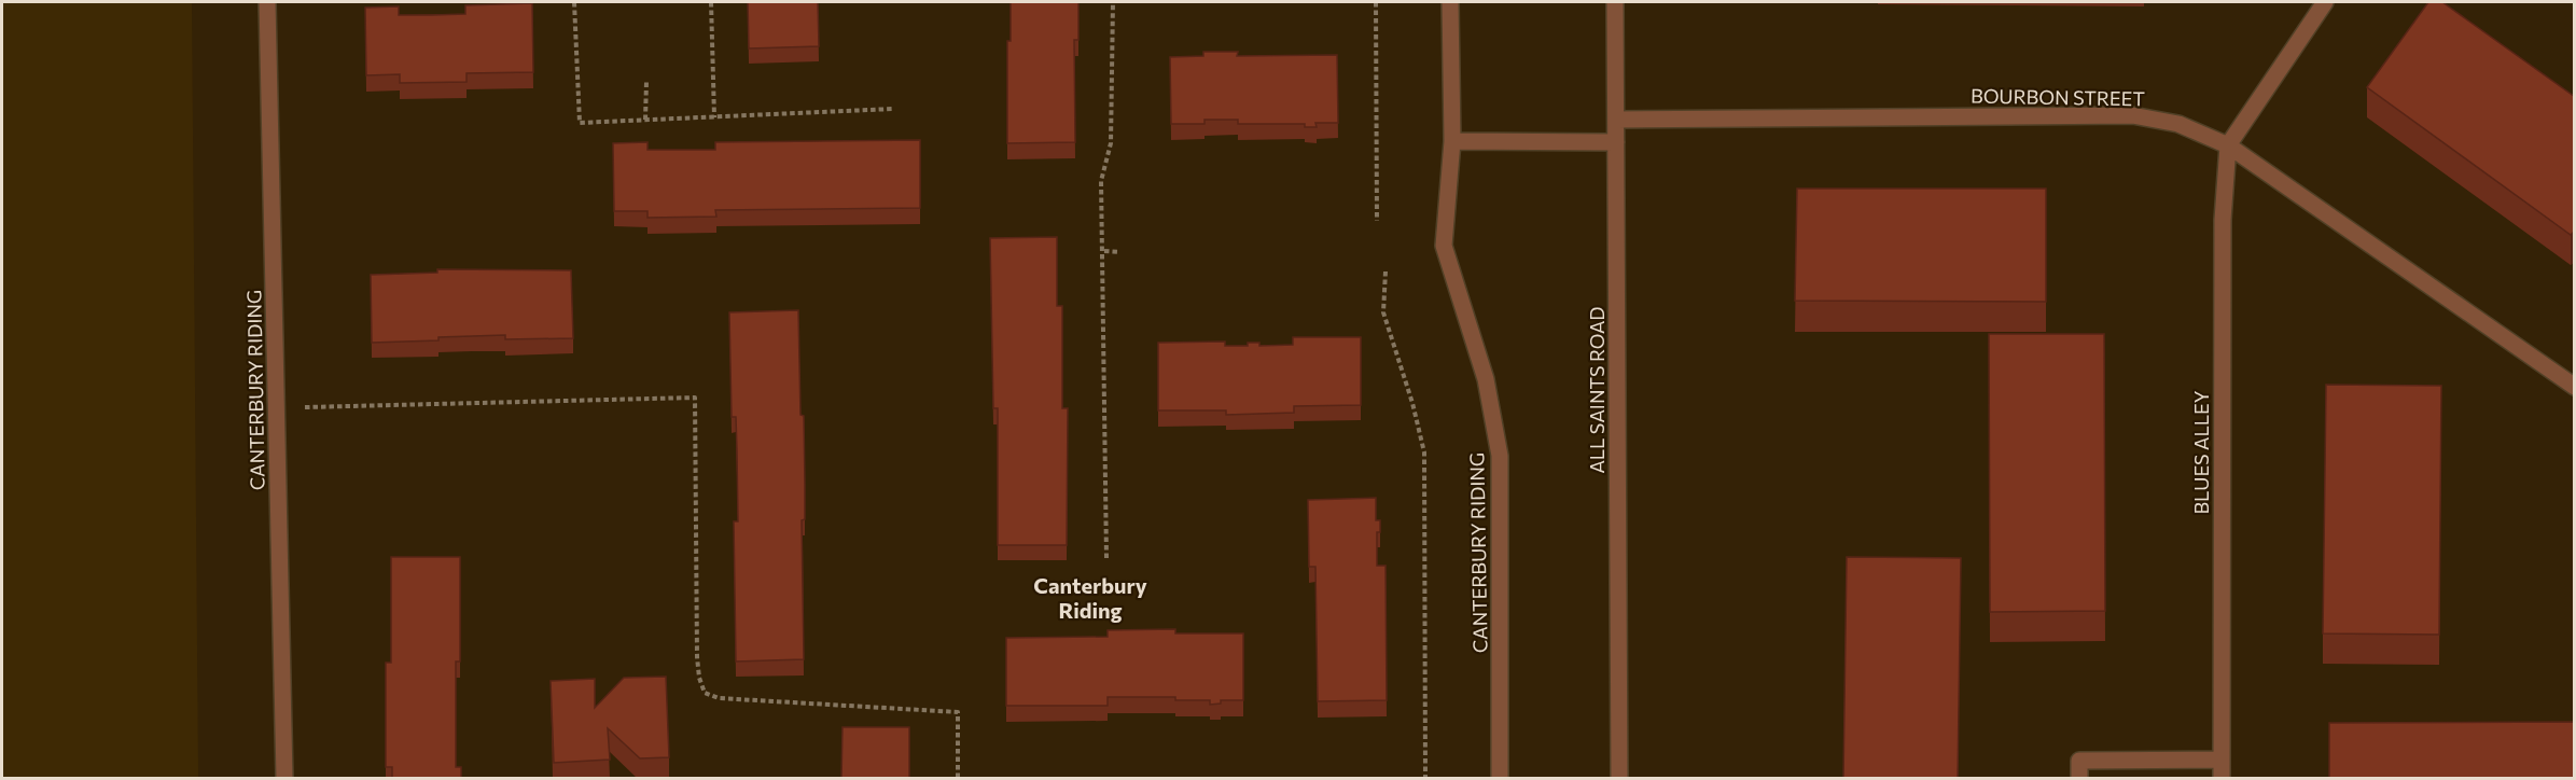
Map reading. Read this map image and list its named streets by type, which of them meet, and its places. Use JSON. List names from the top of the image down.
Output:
{
  "streets": {
    "street": [
      "BOURBON STREET",
      "CANTERBURY RIDING",
      "ALL SAINTS ROAD",
      "BLUES ALLEY"
    ]
  },
  "crossings": [
    ["BOURBON STREET", "ALL SAINTS ROAD"],
    ["BOURBON STREET", "BLUES ALLEY"]
  ],
  "districts": ["Canterbury Riding"]
}
